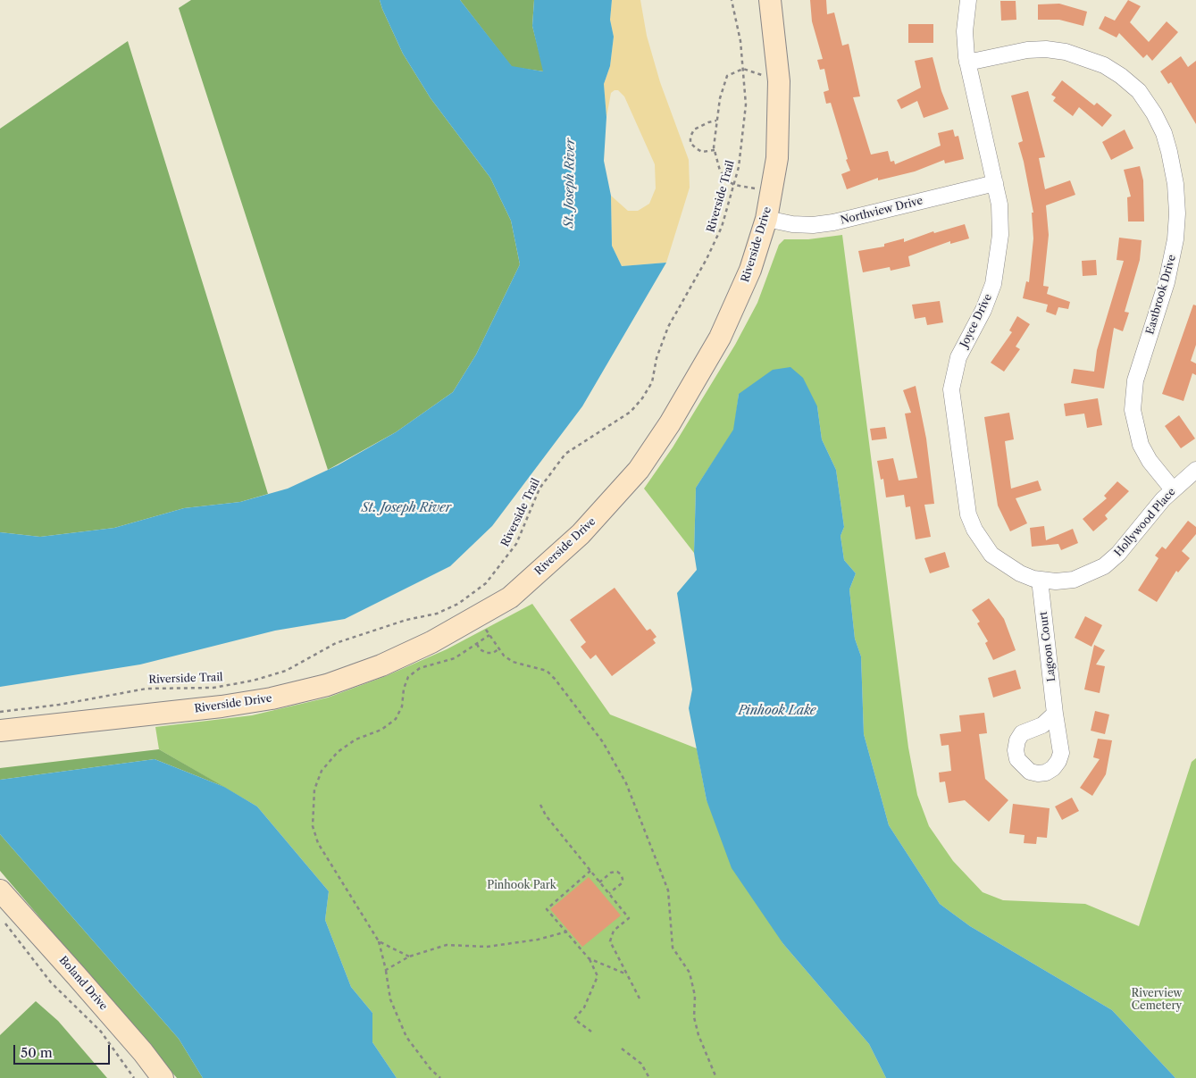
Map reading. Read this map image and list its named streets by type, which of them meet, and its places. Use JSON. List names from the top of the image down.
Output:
{
  "streets": {
    "street": [
      "Northview Drive",
      "Riverside Drive",
      "Eastbrook Drive",
      "Joyce Drive",
      "Hollywood Place",
      "Lagoon Court",
      "Boland Drive"
    ],
    "path": ["Riverside Trail"]
  },
  "crossings": [
    ["Riverside Trail", "Riverside Drive"],
    ["Northview Drive", "Riverside Drive"],
    ["Northview Drive", "Joyce Drive"],
    ["Eastbrook Drive", "Joyce Drive"],
    ["Eastbrook Drive", "Hollywood Place"],
    ["Joyce Drive", "Hollywood Place"],
    ["Joyce Drive", "Lagoon Court"],
    ["Hollywood Place", "Lagoon Court"]
  ],
  "water": ["St. Joseph River", "Pinhook Lake"],
  "parks": ["Pinhook Park", "Riverview Cemetery"],
  "scale_bar": "50 m"
}
